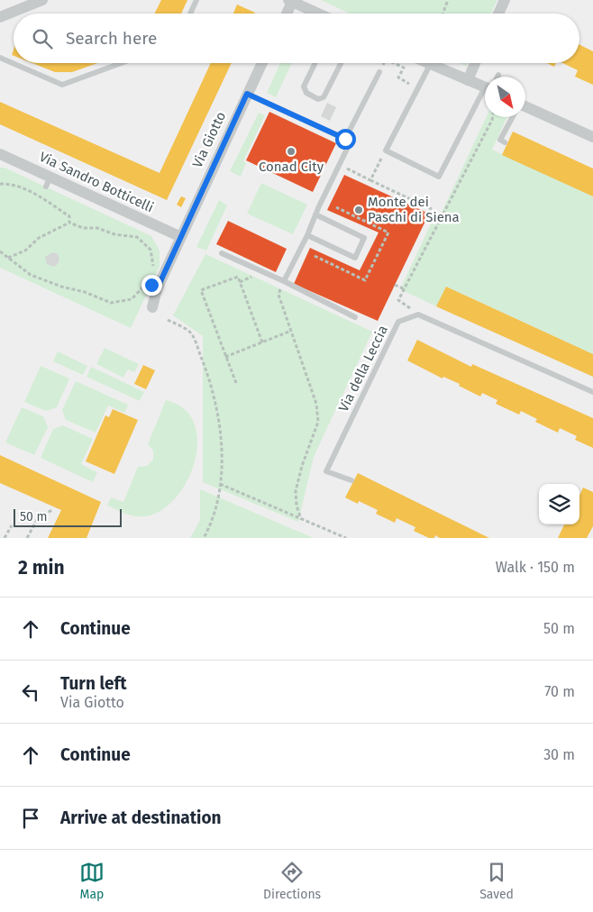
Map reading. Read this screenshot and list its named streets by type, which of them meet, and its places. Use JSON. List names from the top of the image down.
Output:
{
  "streets": {
    "street": ["Via Giotto", "Via Sandro Botticelli"],
    "lane": ["Via della Leccia"]
  },
  "crossings": [
    ["Via Giotto", "Via Sandro Botticelli"]
  ],
  "places": ["Conad City", "Monte dei Paschi di Siena"],
  "scale_bar": "50 m",
  "north": "bottom right",
  "page": {
    "search": "Search here",
    "scale": "50 m",
    "heading": ["2 min", "Walk · 150 m"],
    "list": [
      ["Continue", "50 m"],
      ["Turn left", "Via Giotto", "70 m"],
      ["Continue", "30 m"],
      "Arrive at destination"
    ],
    "nav": ["Map", "Directions", "Saved"]
  }
}
